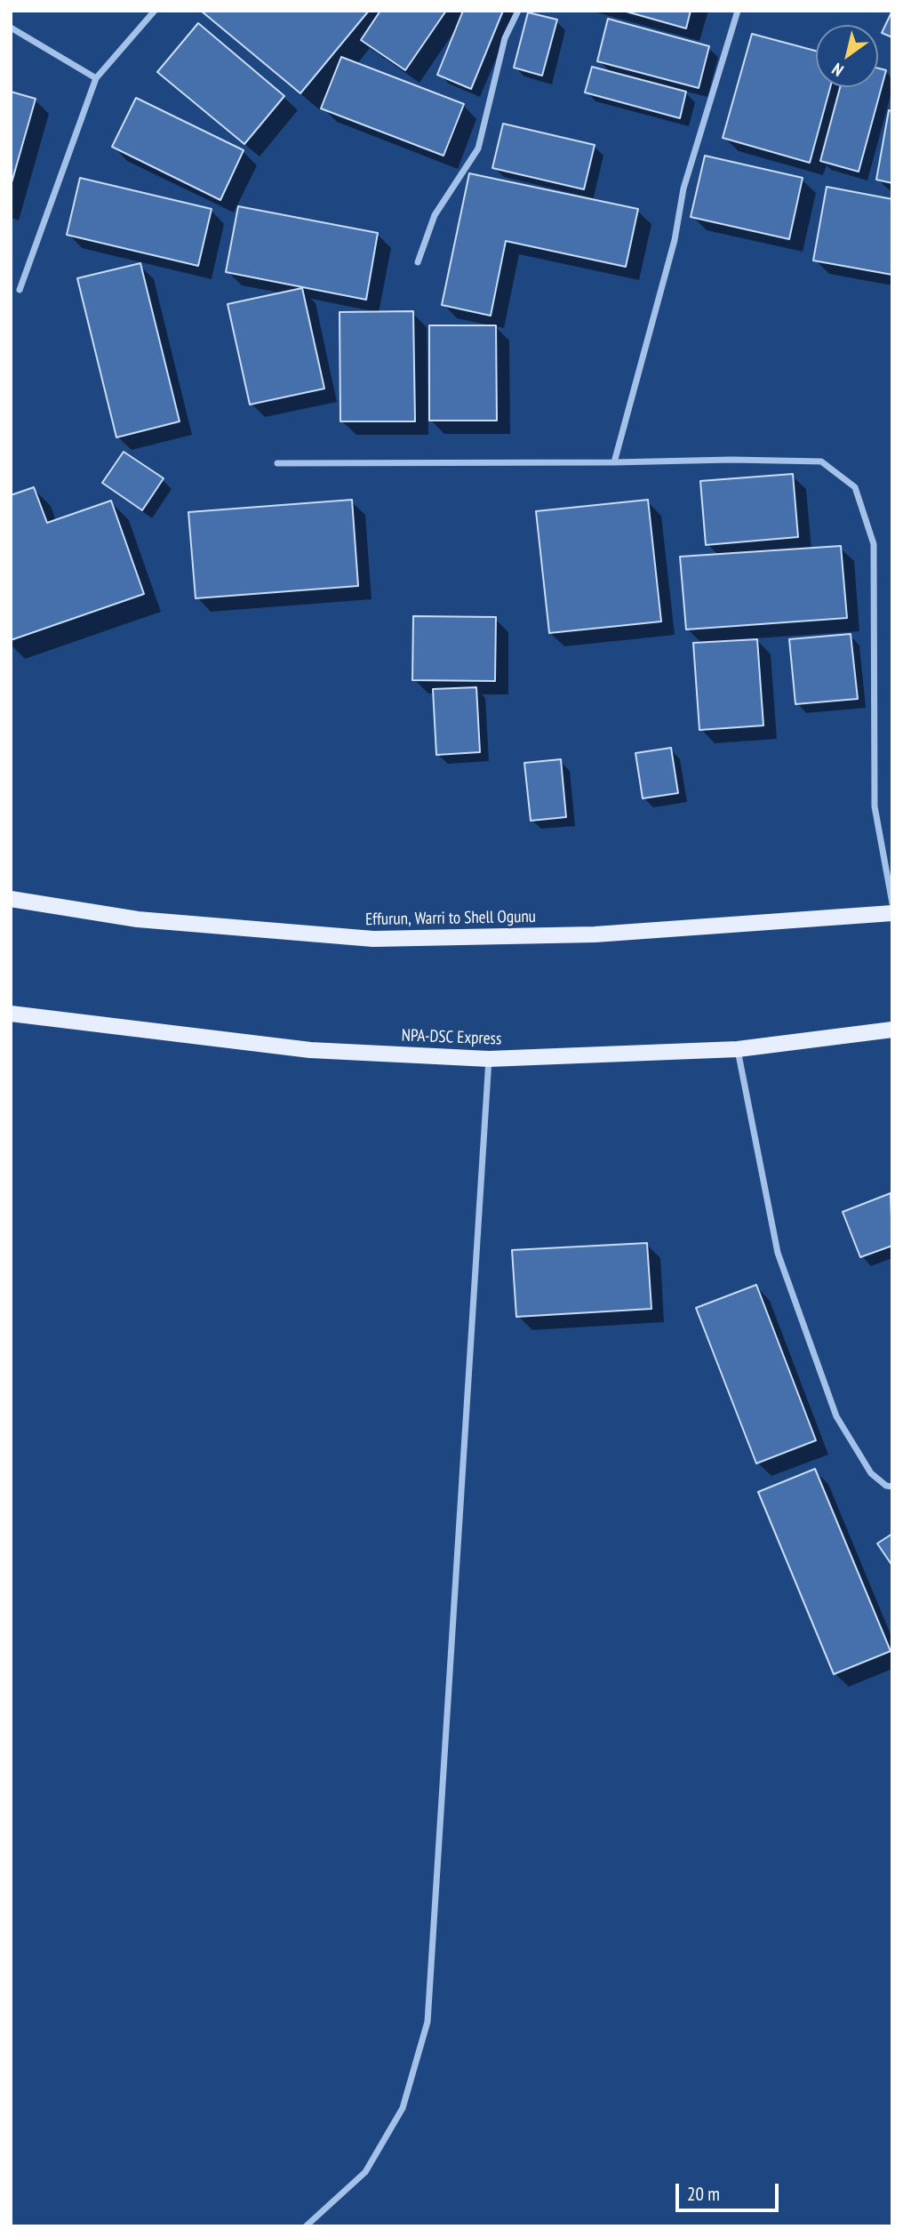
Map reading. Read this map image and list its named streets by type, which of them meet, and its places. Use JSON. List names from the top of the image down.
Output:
{
  "streets": {
    "main road": ["Effurun, Warri to Shell Ogunu", "NPA-DSC Express"]
  },
  "scale_bar": "20 m",
  "north": "bottom left"
}
